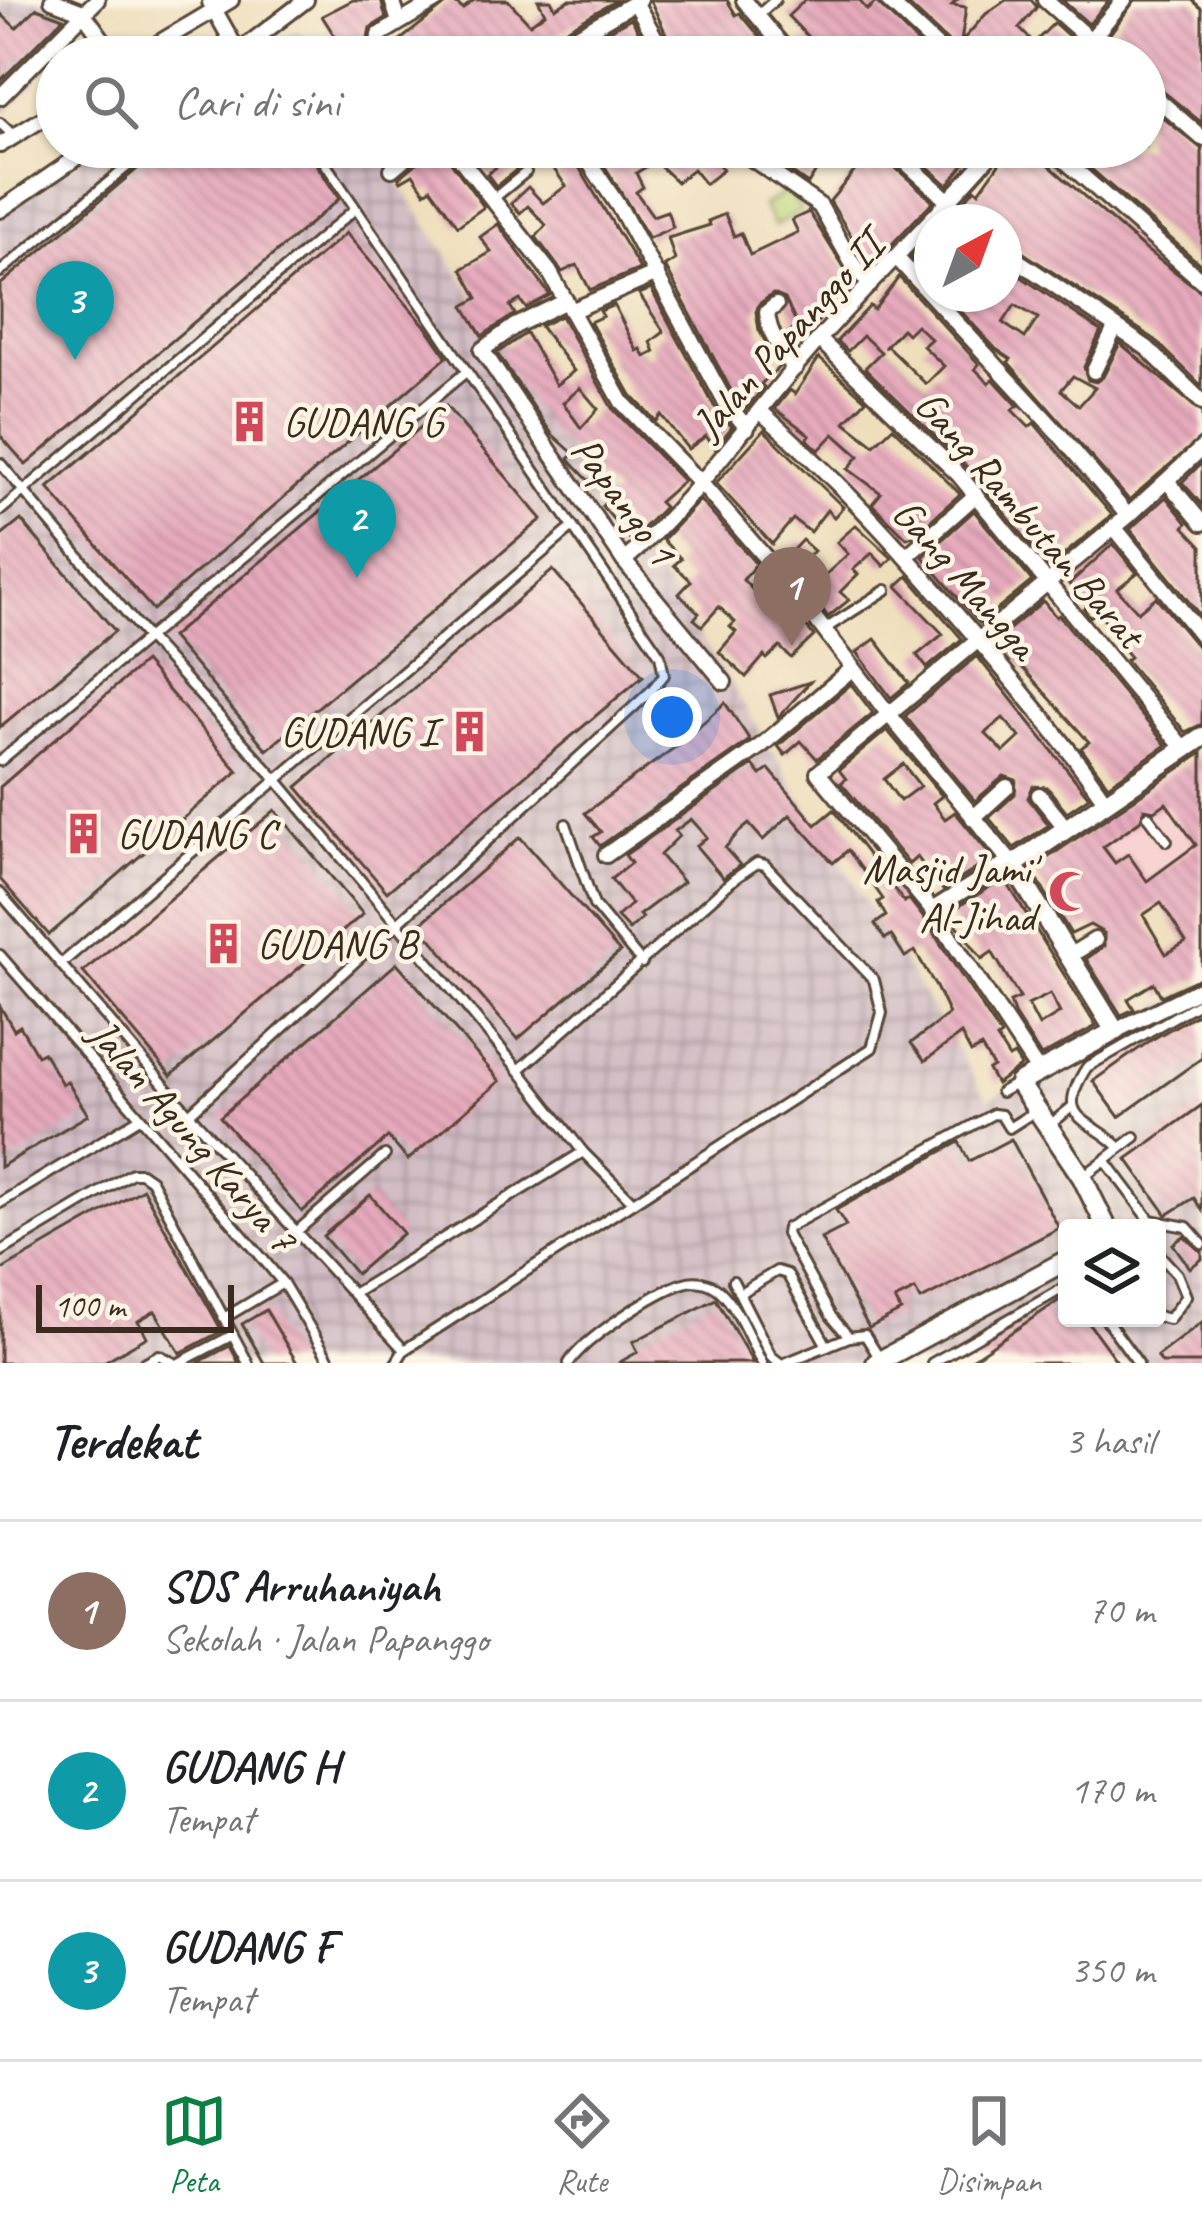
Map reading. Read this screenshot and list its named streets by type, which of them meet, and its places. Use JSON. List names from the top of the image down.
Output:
{
  "streets": {
    "street": [
      "Jalan Papanggo II",
      "Papango 1",
      "Gang Rambutan Barat",
      "Gang Mangga"
    ],
    "lane": ["Jalan Agung Karya 7"]
  },
  "crossings": [
    ["Jalan Papanggo II", "Papango 1"],
    ["Jalan Papanggo II", "Gang Rambutan Barat"],
    ["Jalan Papanggo II", "Gang Mangga"]
  ],
  "places": {
    "building": [
      "GUDANG G",
      "GUDANG I",
      "GUDANG C",
      "GUDANG B"
    ],
    "mosque": ["Masjid Jami' Al-Jihad"]
  },
  "scale_bar": "100 m",
  "north": "top right",
  "page": {
    "search": "Cari di sini",
    "pins": ["3", "2", "1"],
    "scale": "100 m",
    "heading": ["Terdekat", "3 hasil"],
    "list": [
      {
        "mark": "1",
        "name": "SDS Arruhaniyah",
        "note": "Sekolah · Jalan Papanggo",
        "value": "70 m"
      },
      {
        "mark": "2",
        "name": "GUDANG H",
        "note": "Tempat",
        "value": "170 m"
      },
      {
        "mark": "3",
        "name": "GUDANG F",
        "note": "Tempat",
        "value": "350 m"
      }
    ],
    "nav": ["Peta", "Rute", "Disimpan"]
  }
}
